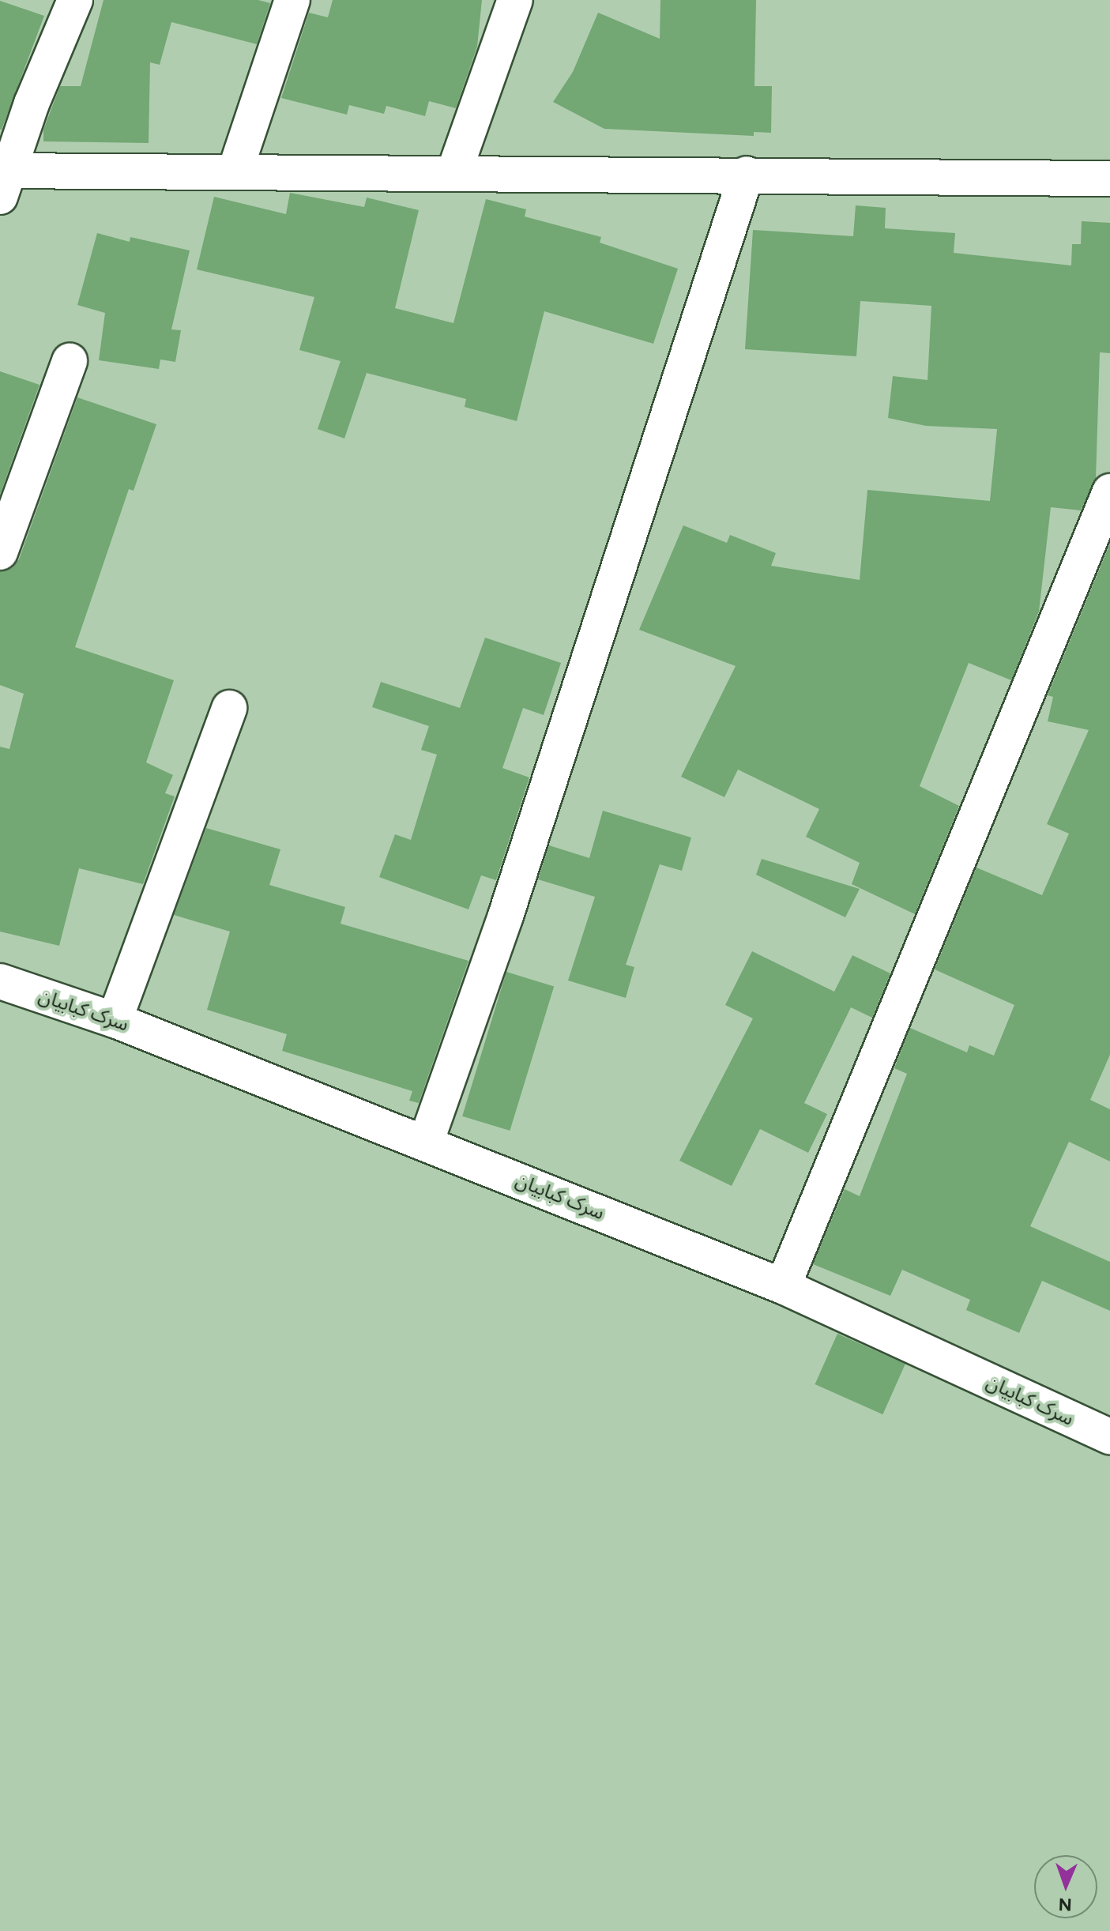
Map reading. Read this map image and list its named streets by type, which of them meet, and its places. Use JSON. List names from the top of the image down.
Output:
{
  "streets": {
    "street": ["سرک کبابیان"]
  },
  "north": "bottom"
}
